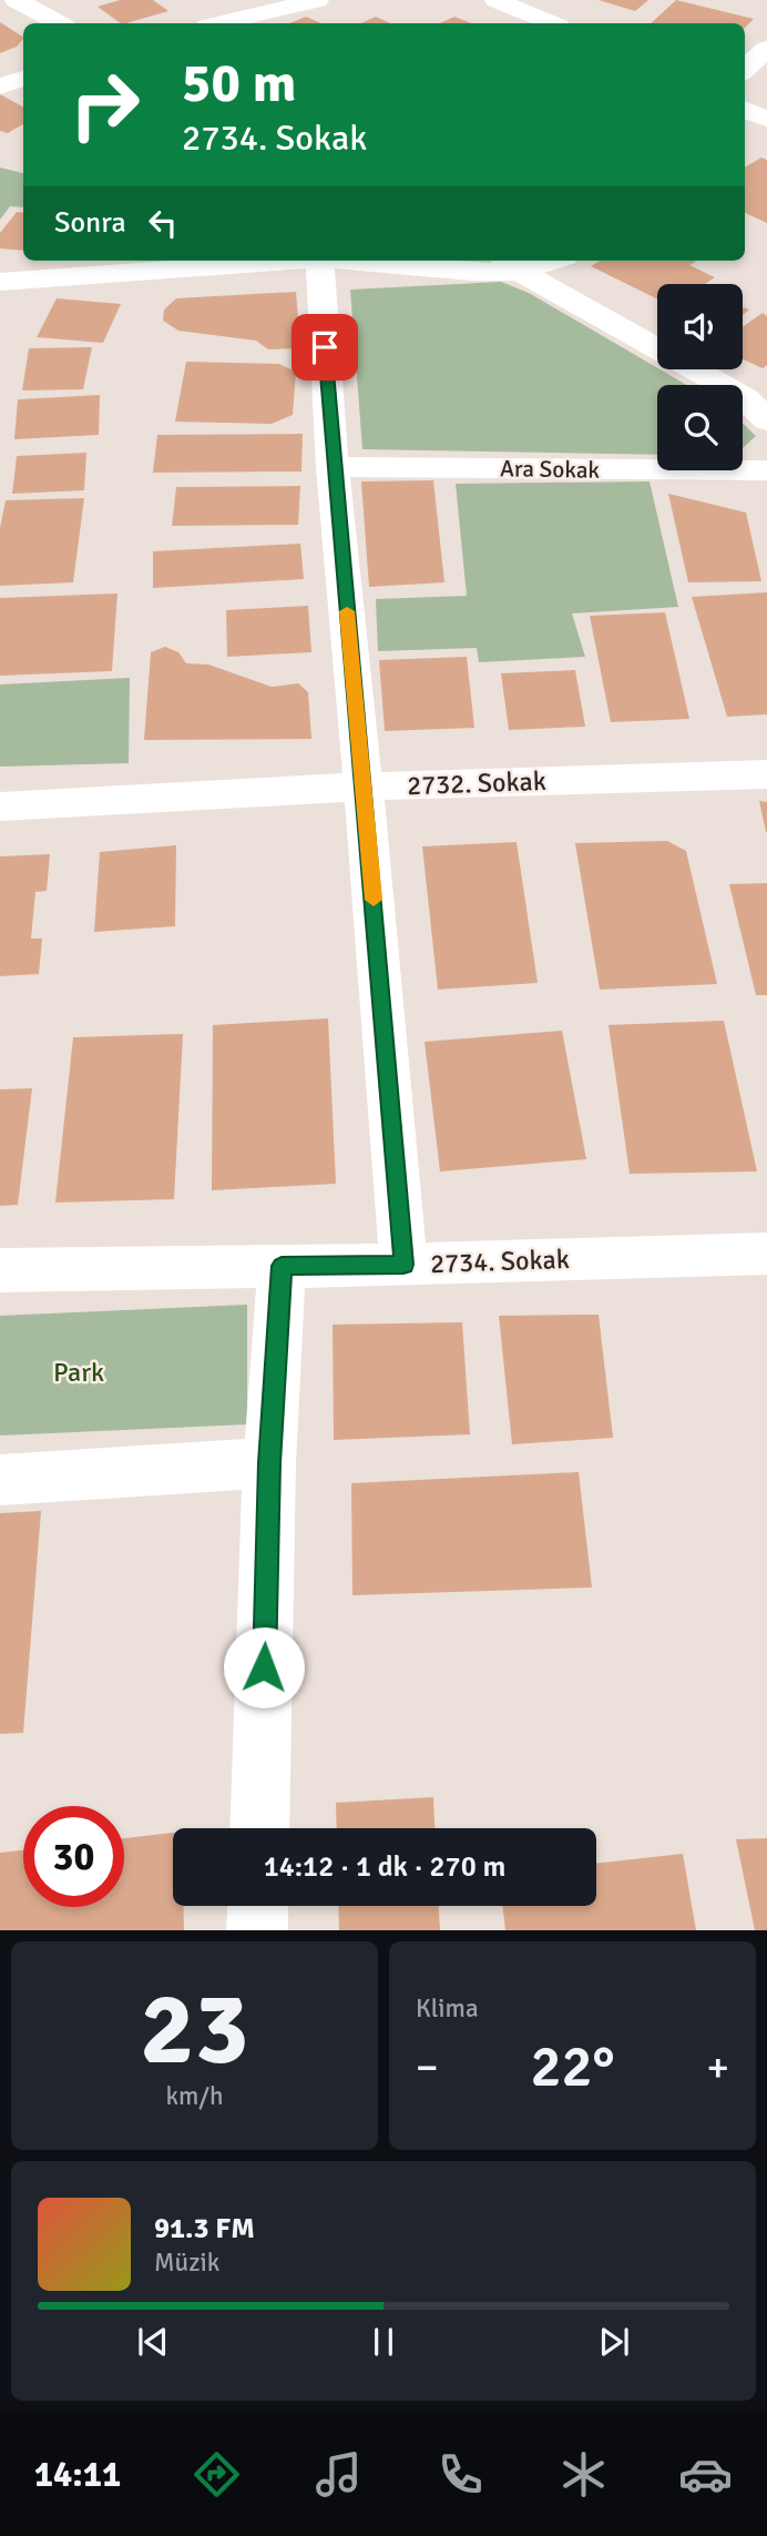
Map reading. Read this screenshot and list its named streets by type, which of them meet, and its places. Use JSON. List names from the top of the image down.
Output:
{
  "streets": {
    "street": ["Ara Sokak", "2732. Sokak", "2734. Sokak"]
  },
  "parks": ["Park"],
  "page": {
    "turn": ["50 m", "2734. Sokak"],
    "then": "Sonra",
    "limit": "30",
    "trip": "14:12 · 1 dk · 270 m",
    "tile": [
      ["23", "km/h"],
      "Klima"
    ],
    "heat": ["−", "22°", "+"],
    "song": ["91.3 FM", "Müzik"],
    "tabs": "14:11"
  }
}
